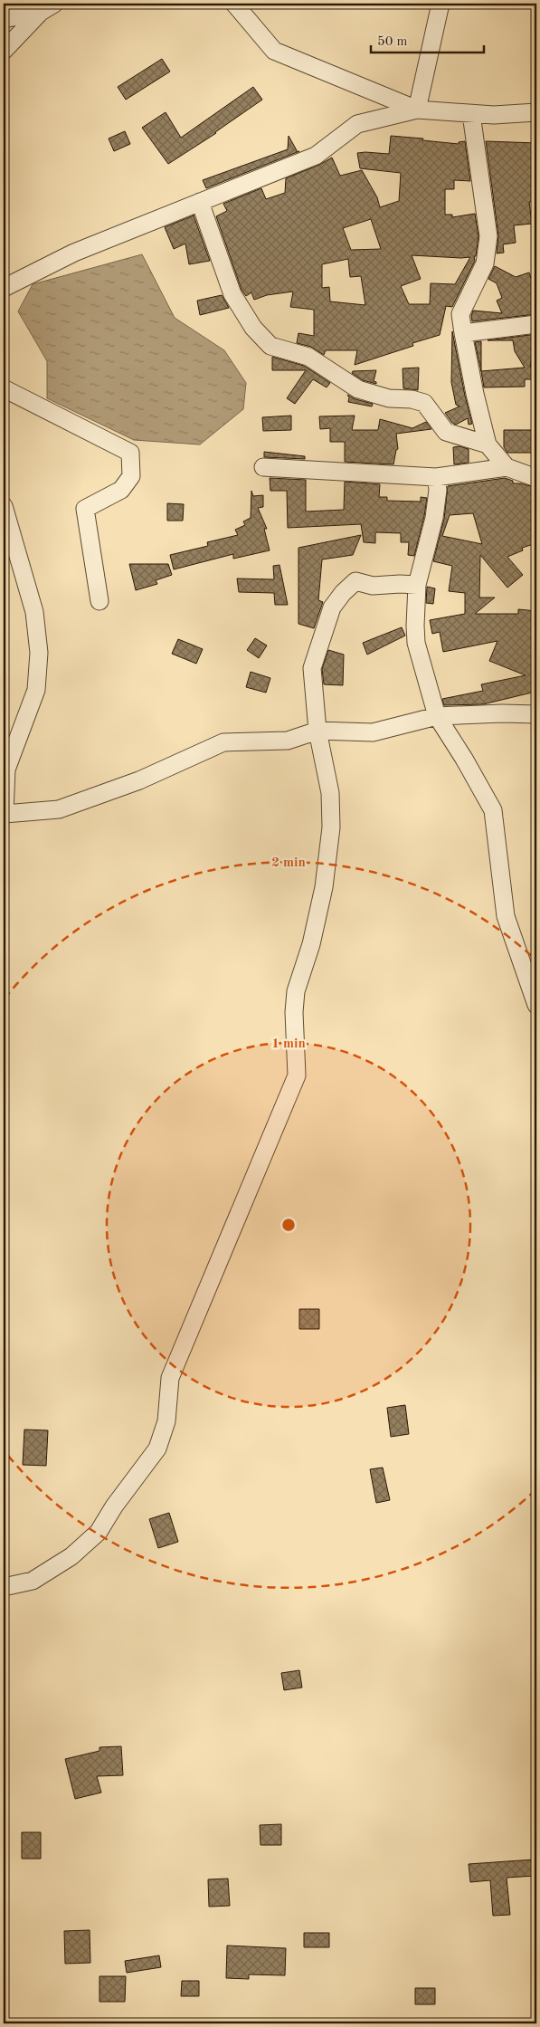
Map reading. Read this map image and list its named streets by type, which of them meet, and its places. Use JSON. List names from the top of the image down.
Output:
{
  "scale_bar": "50 m",
  "rings": ["2 min", "1 min"]
}
